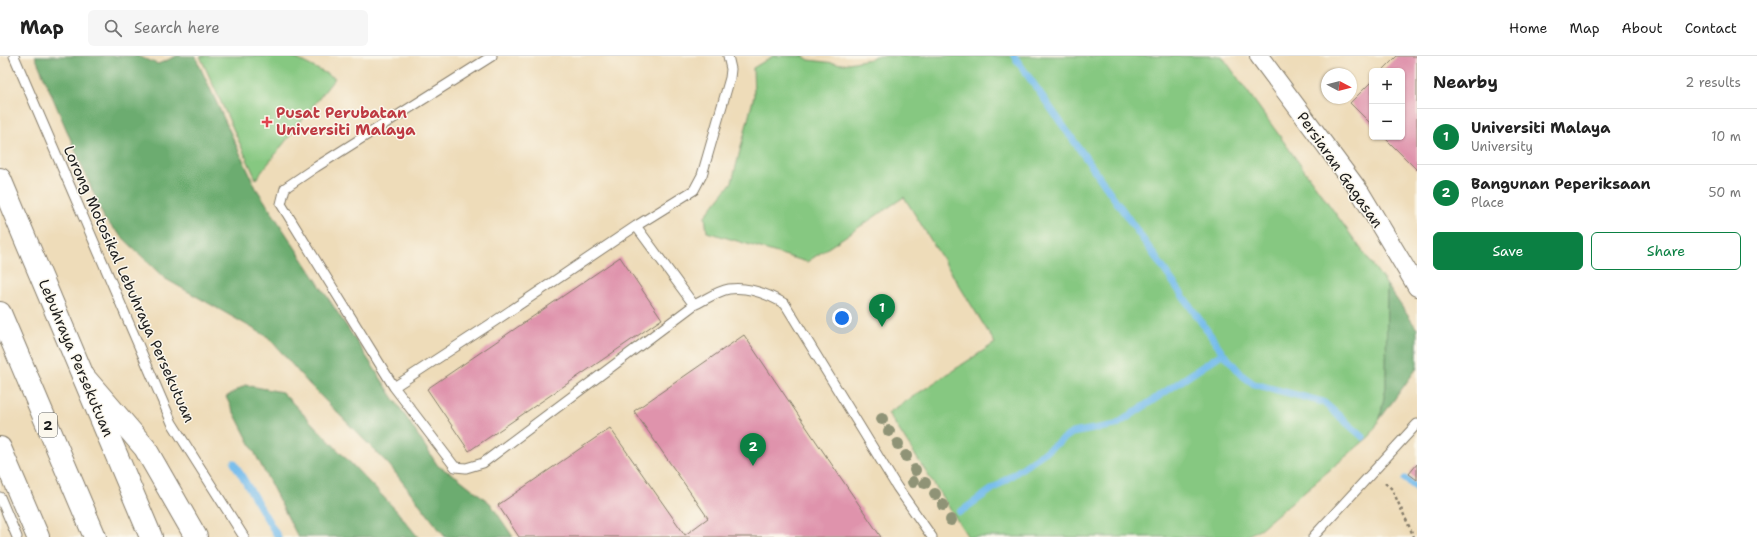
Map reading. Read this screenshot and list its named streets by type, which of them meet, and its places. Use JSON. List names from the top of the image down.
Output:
{
  "streets": {
    "highway": ["Lebuhraya Persekutuan", "2"],
    "street": ["Persiaran Gagasan"],
    "lane": ["Lorong Motosikal Lebuhraya Persekutuan"]
  },
  "places": {
    "health": ["Pusat Perubatan Universiti Malaya"]
  },
  "north": "right",
  "page": {
    "header": "Map",
    "search": "Search here",
    "nav": [
      "Home",
      "Map",
      "About",
      "Contact"
    ],
    "heading": ["Nearby", "2 results"],
    "map_buttons": ["+", "−"],
    "list": [
      {
        "mark": "1",
        "name": "Universiti Malaya",
        "note": "University",
        "value": "10 m"
      },
      {
        "mark": "2",
        "name": "Bangunan Peperiksaan",
        "note": "Place",
        "value": "50 m"
      }
    ],
    "buttons": ["Save", "Share"],
    "pins": ["1", "2"]
  }
}
